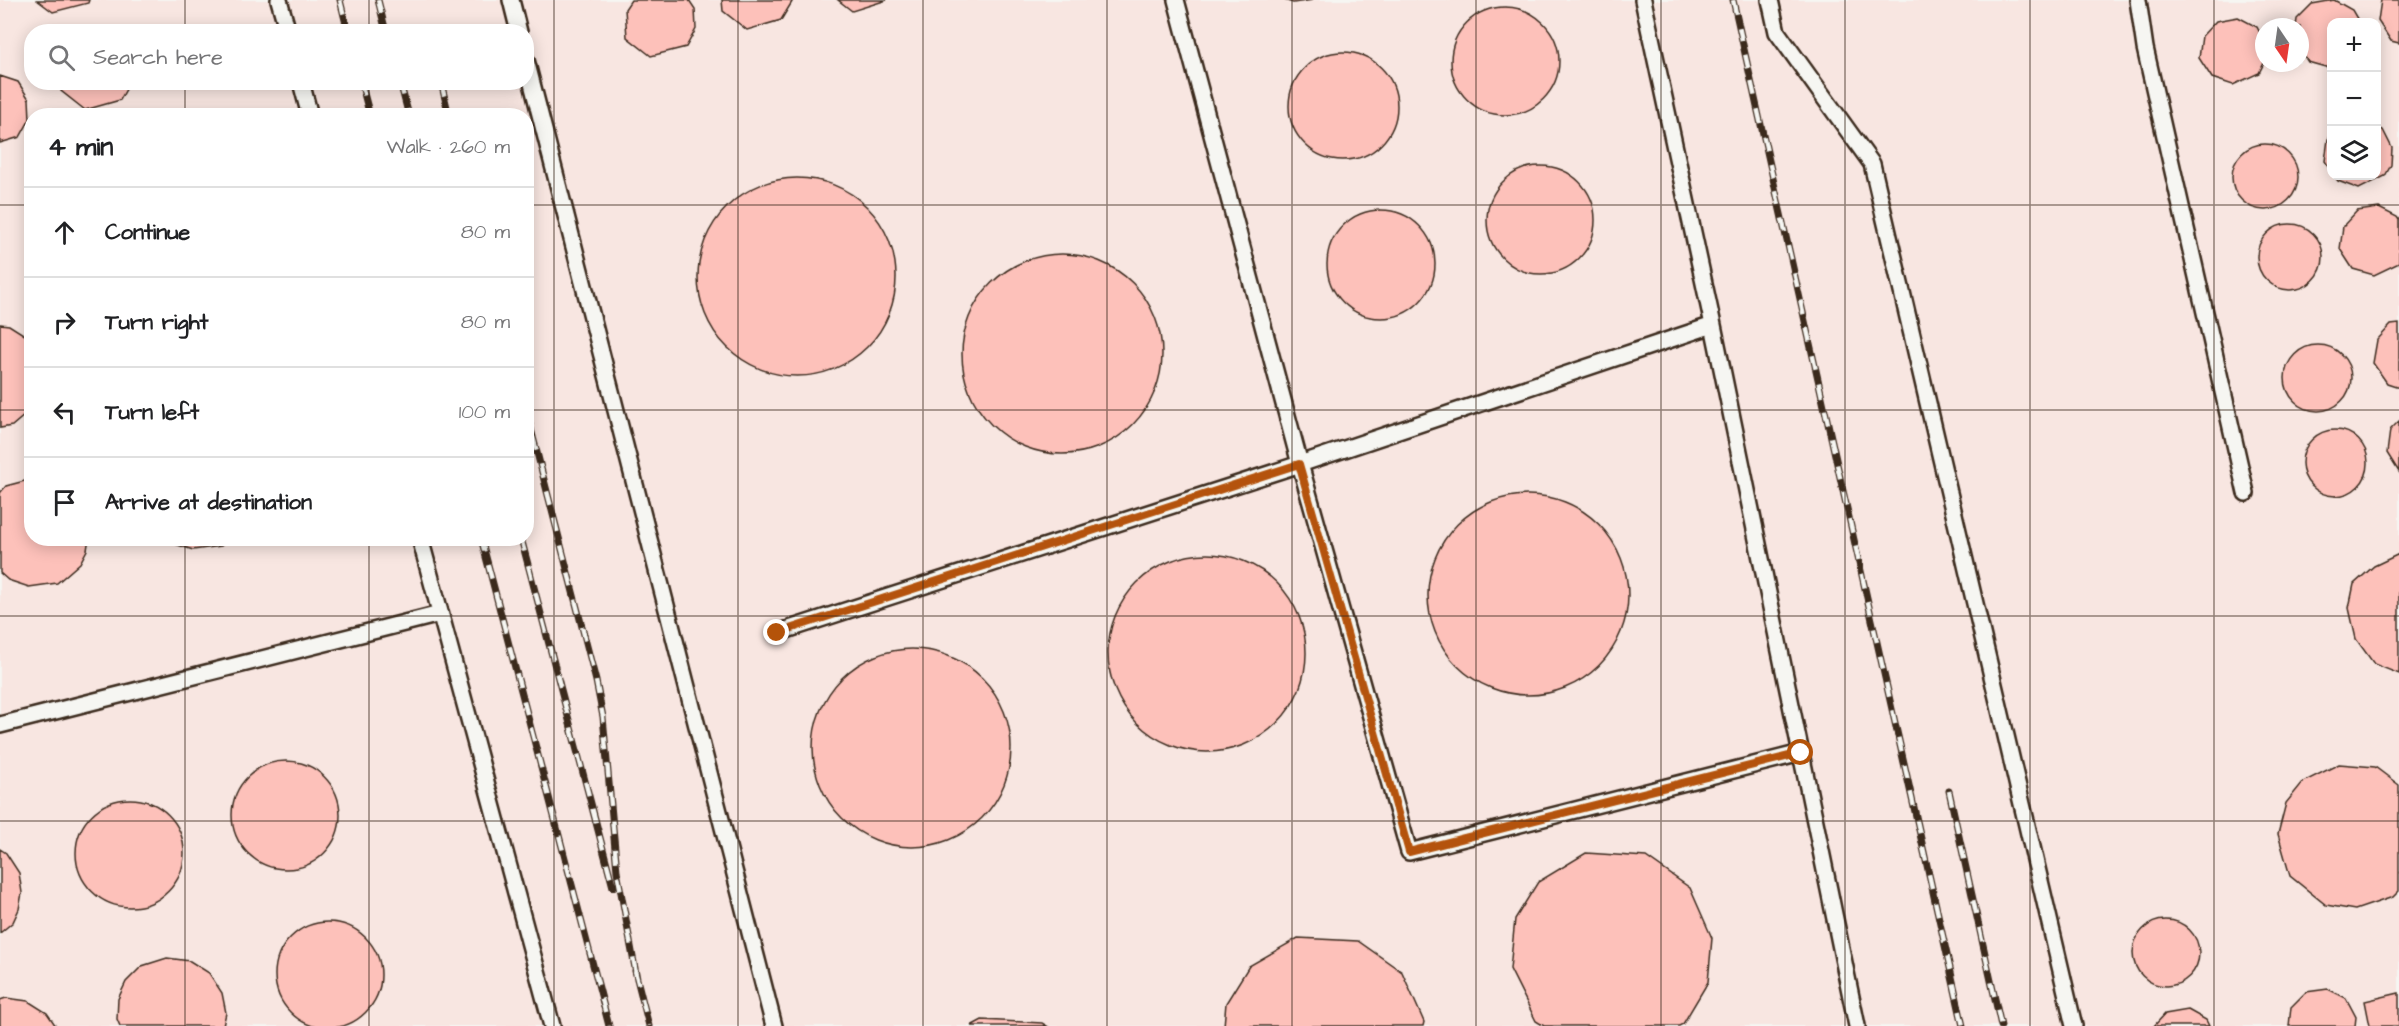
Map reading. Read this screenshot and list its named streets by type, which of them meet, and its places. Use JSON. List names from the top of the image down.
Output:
{
  "north": "bottom",
  "page": {
    "map_buttons": ["+", "−"],
    "search": "Search here",
    "heading": ["4 min", "Walk · 260 m"],
    "list": [
      ["Continue", "80 m"],
      ["Turn right", "80 m"],
      ["Turn left", "100 m"],
      "Arrive at destination"
    ]
  }
}
